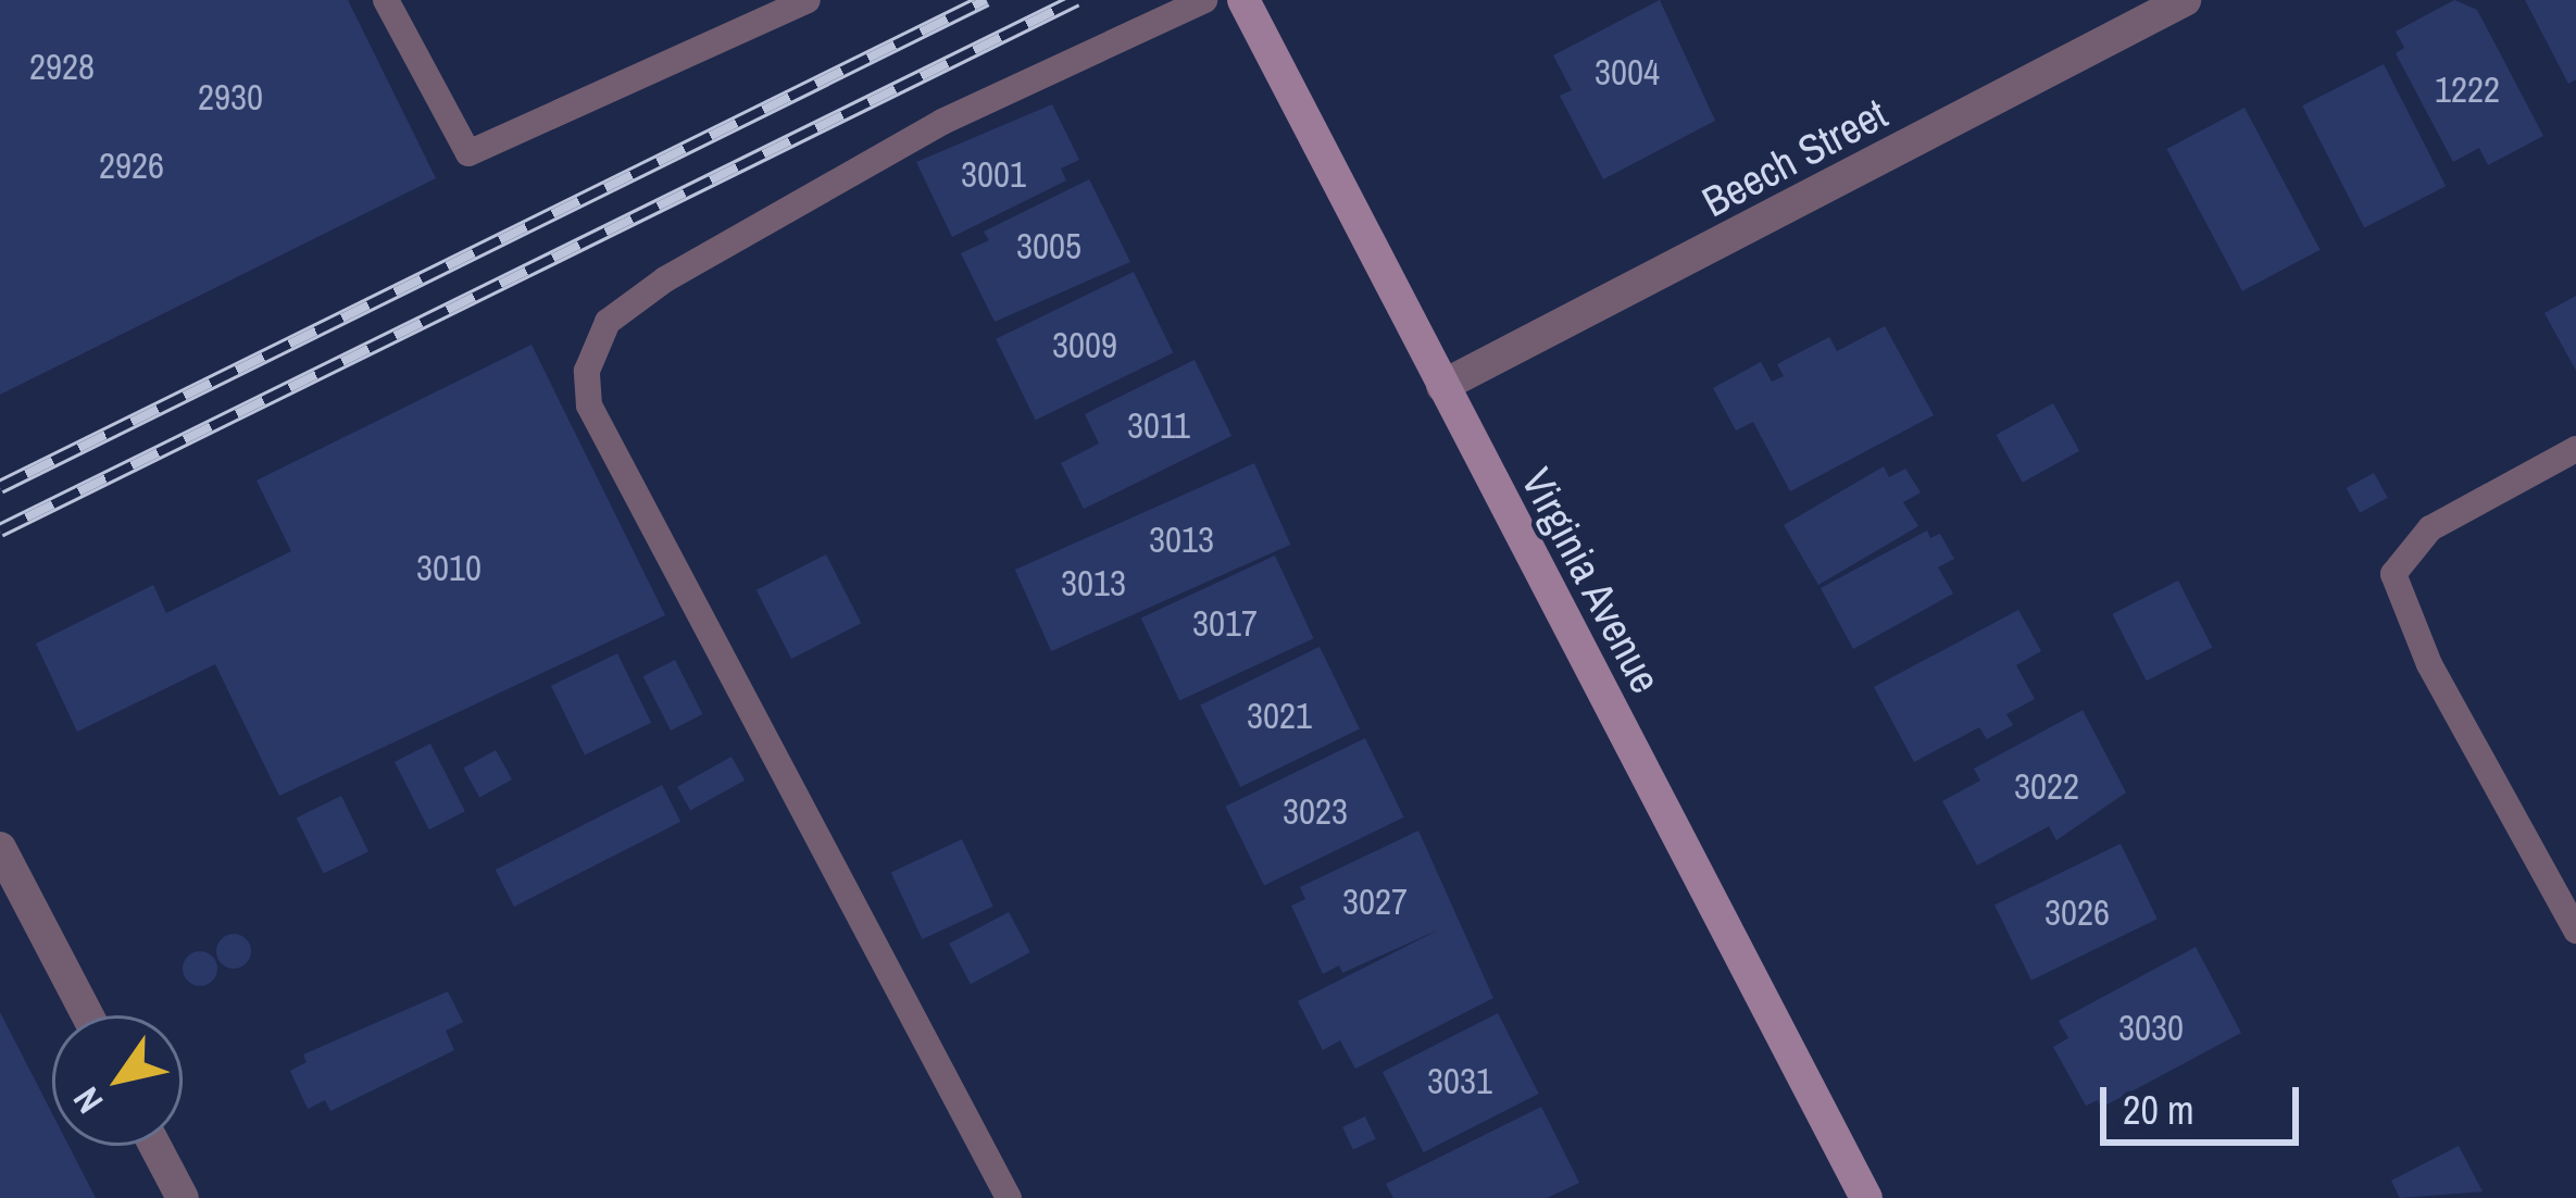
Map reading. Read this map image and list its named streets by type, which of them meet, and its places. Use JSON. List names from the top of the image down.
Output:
{
  "streets": {
    "main road": ["Virginia Avenue"],
    "street": ["Beech Street"]
  },
  "crossings": [
    ["Beech Street", "Virginia Avenue"]
  ],
  "house_numbers": [
    "2928",
    "3004",
    "1222",
    "2930",
    "2926",
    "3001",
    "3005",
    "3009",
    "3011",
    "3013",
    "3010",
    "3013",
    "3017",
    "3021",
    "3022",
    "3023",
    "3027",
    "3026",
    "3030",
    "3031"
  ],
  "scale_bar": "20 m",
  "north": "bottom left"
}
